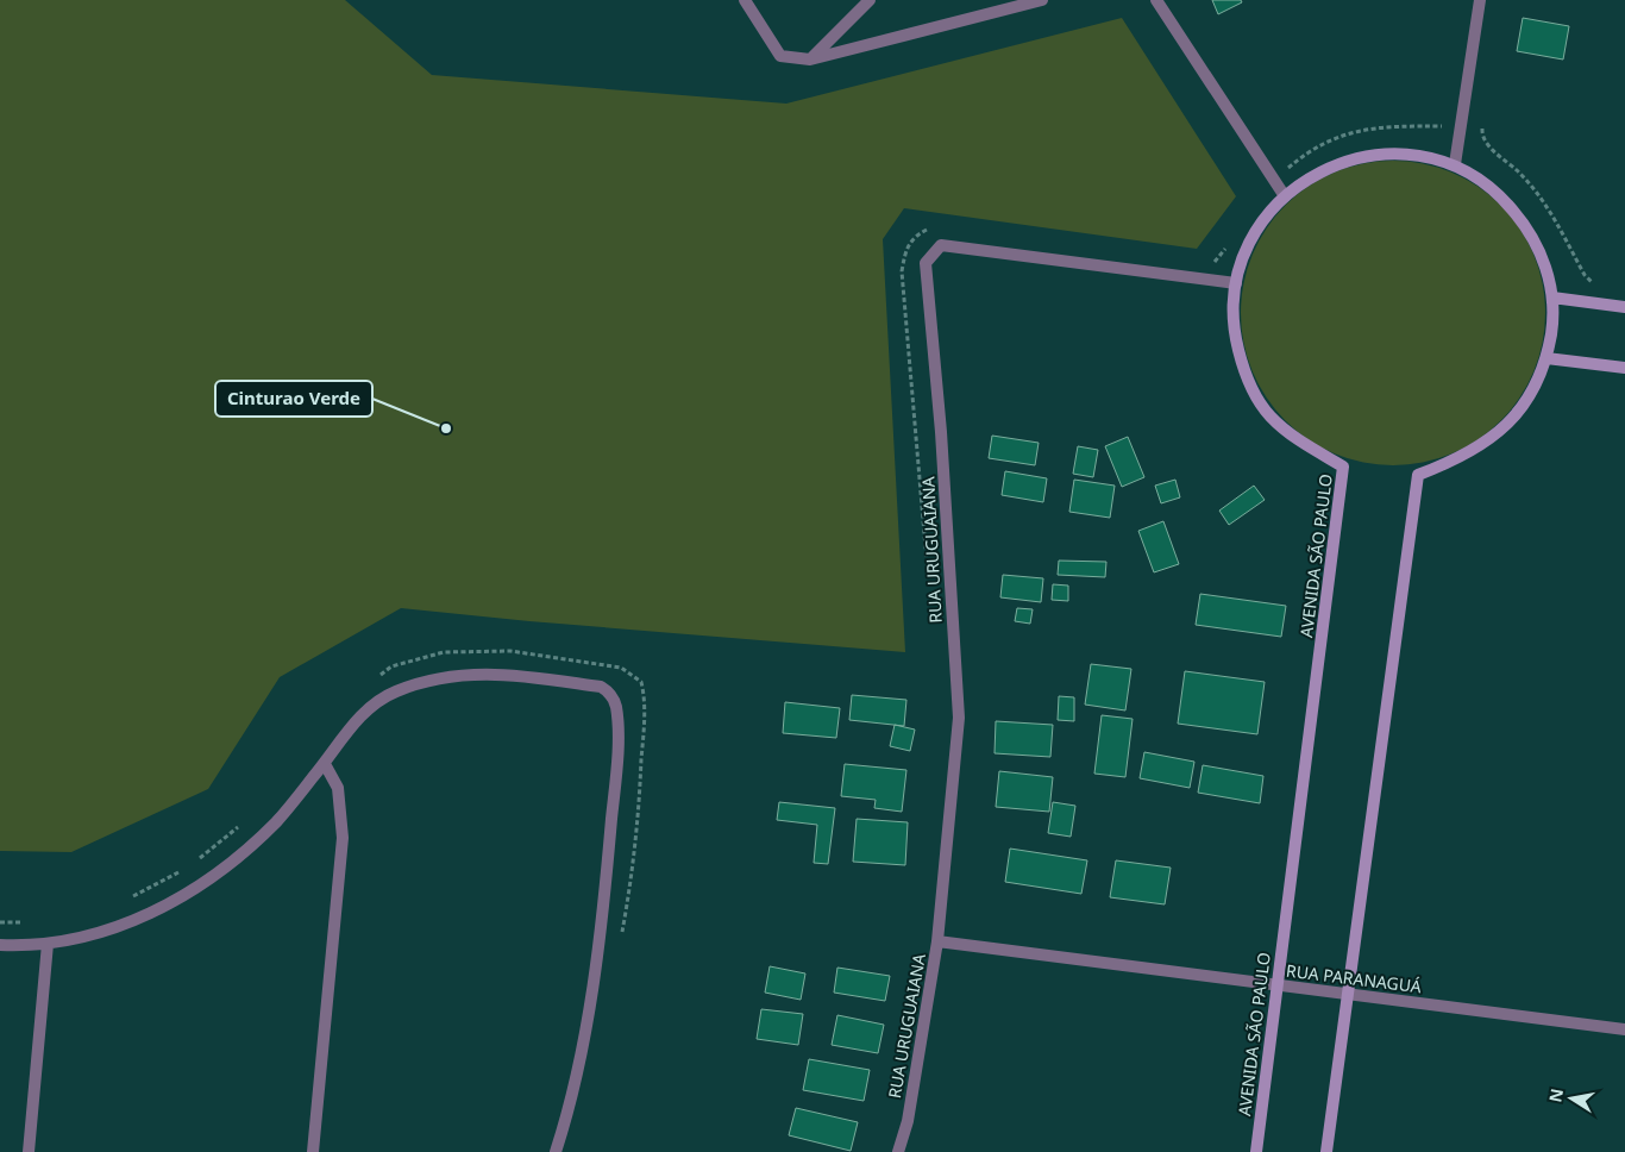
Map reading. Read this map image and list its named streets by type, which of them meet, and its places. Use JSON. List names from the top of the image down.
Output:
{
  "streets": {
    "street": ["RUA URUGUAIANA", "AVENIDA SÃO PAULO", "RUA PARANAGUÁ"]
  },
  "crossings": [
    ["RUA URUGUAIANA", "AVENIDA SÃO PAULO"],
    ["RUA URUGUAIANA", "RUA PARANAGUÁ"],
    ["AVENIDA SÃO PAULO", "RUA PARANAGUÁ"]
  ],
  "places": ["Cinturao Verde"],
  "north": "left"
}
